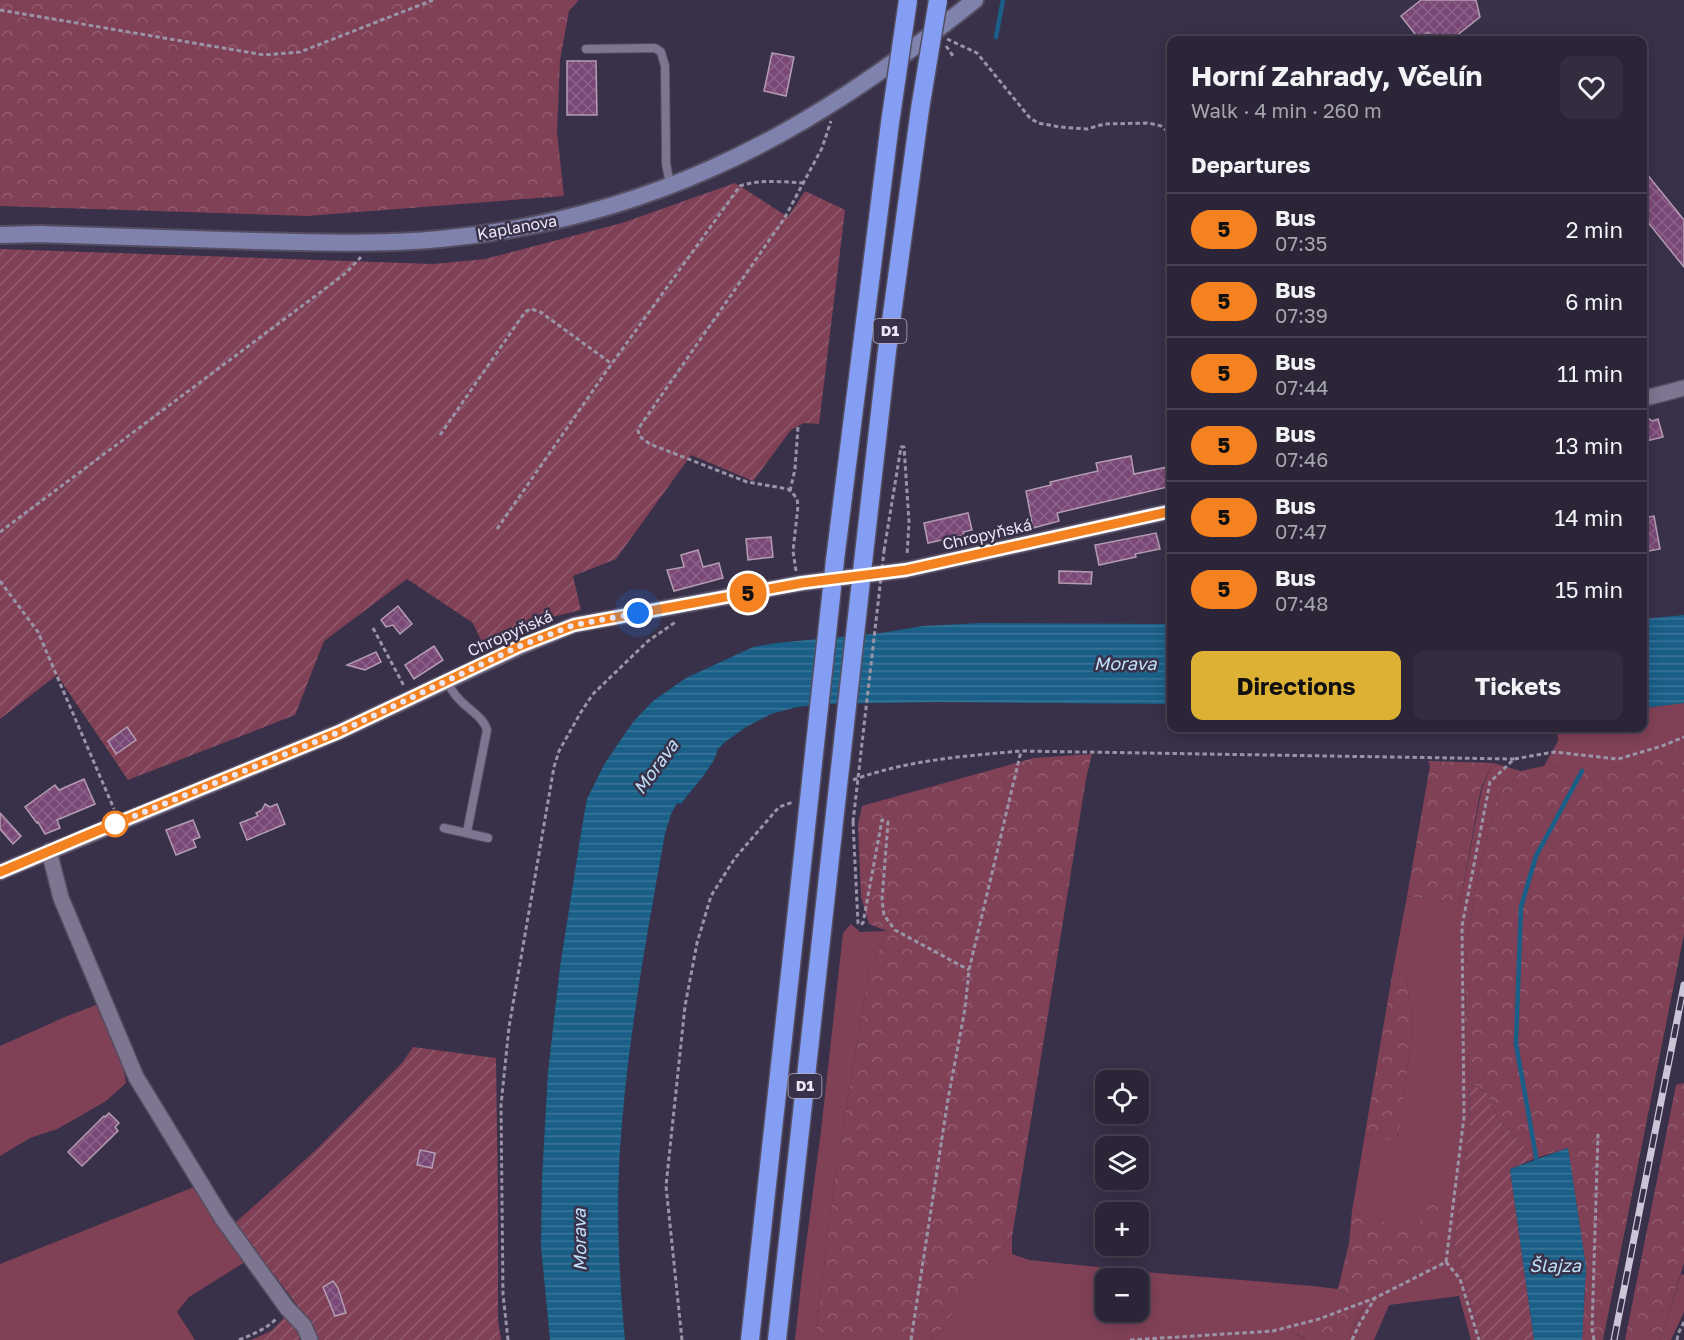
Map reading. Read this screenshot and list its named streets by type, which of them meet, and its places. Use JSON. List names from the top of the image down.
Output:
{
  "streets": {
    "highway": ["D1"],
    "main road": ["Kaplanova"],
    "street": ["Chropyňská"]
  },
  "water": ["Morava", "Šlajza"],
  "lines": ["bus line 5"],
  "page": {
    "on_map": "5",
    "heading": [
      ["Horní Zahrady, Včelín", "Walk · 4 min · 260 m"],
      "Departures"
    ],
    "list": [
      {
        "mark": "5",
        "name": "Bus",
        "note": "07:35",
        "value": "2 min"
      },
      {
        "mark": "5",
        "name": "Bus",
        "note": "07:39",
        "value": "6 min"
      },
      {
        "mark": "5",
        "name": "Bus",
        "note": "07:44",
        "value": "11 min"
      },
      {
        "mark": "5",
        "name": "Bus",
        "note": "07:46",
        "value": "13 min"
      },
      {
        "mark": "5",
        "name": "Bus",
        "note": "07:47",
        "value": "14 min"
      },
      {
        "mark": "5",
        "name": "Bus",
        "note": "07:48",
        "value": "15 min"
      }
    ],
    "buttons": ["Directions", "Tickets"],
    "map_buttons": ["+", "−"]
  }
}
